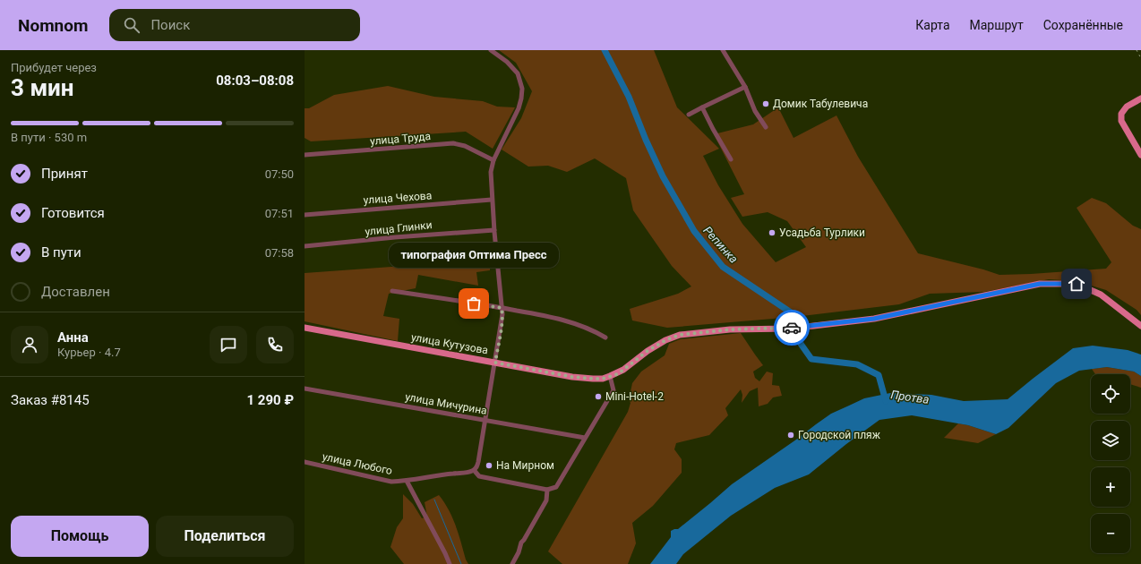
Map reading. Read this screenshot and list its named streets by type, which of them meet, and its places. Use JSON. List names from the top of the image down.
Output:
{
  "streets": {
    "main road": ["улица Кутузова"],
    "street": [
      "улица Труда",
      "улица Чехова",
      "улица Глинки",
      "улица Мичурина",
      "улица Любого"
    ]
  },
  "water": ["Репинка", "Протва"],
  "places": [
    "Домик Табулевича",
    "Усадьба Турлики",
    "типография Оптима Пресс",
    "Mini-Hotel-2",
    "Городской пляж",
    "На Мирном"
  ],
  "page": {
    "header": "Nomnom",
    "search": "Поиск",
    "nav": ["Карта", "Маршрут", "Сохранённые"],
    "heading": ["3 мин", "Прибудет через", "08:03–08:08"],
    "panel": [
      "Анна",
      "Курьер · 4.7",
      "Заказ #8145",
      "1 290 ₽"
    ],
    "bar": "В пути · 530 m",
    "list": [
      ["Принят", "07:50"],
      ["Готовится", "07:51"],
      ["В пути", "07:58"],
      "Доставлен"
    ],
    "bubble": "типография Оптима Пресс",
    "map_buttons": ["+", "−"],
    "buttons": ["Помощь", "Поделиться"]
  }
}
